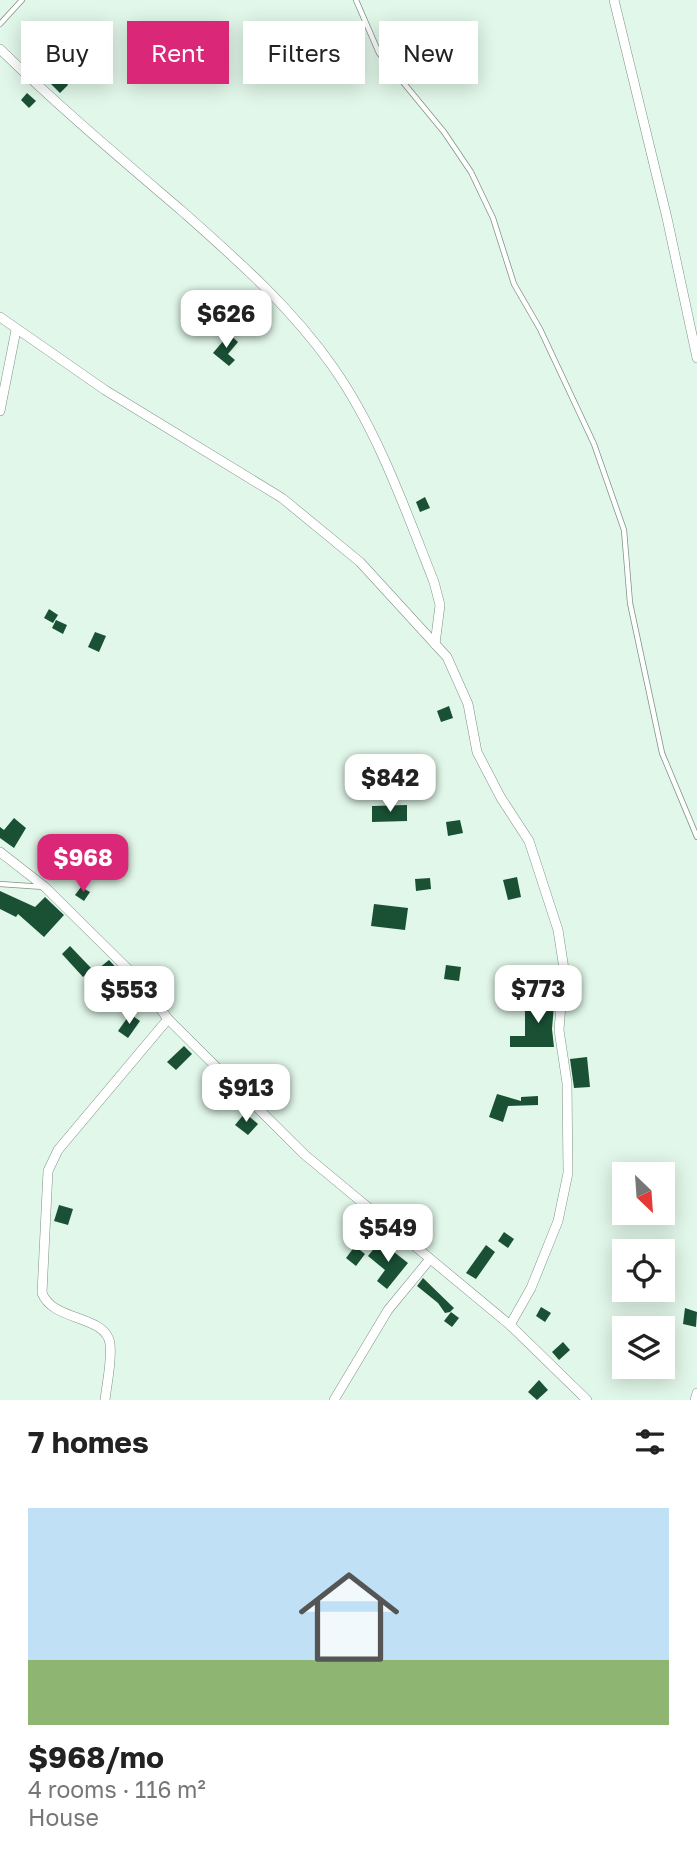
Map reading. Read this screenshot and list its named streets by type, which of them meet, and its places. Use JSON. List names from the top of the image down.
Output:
{
  "north": "bottom right",
  "page": {
    "chip": [
      "Buy",
      "Rent",
      "Filters",
      "New"
    ],
    "price": [
      "$626",
      "$842",
      "$968",
      "$773",
      "$553",
      "$913",
      "$549"
    ],
    "heading": "7 homes",
    "list": [
      {
        "name": "$968/mo",
        "note": "4 rooms · 116 m² · House"
      }
    ]
  }
}
